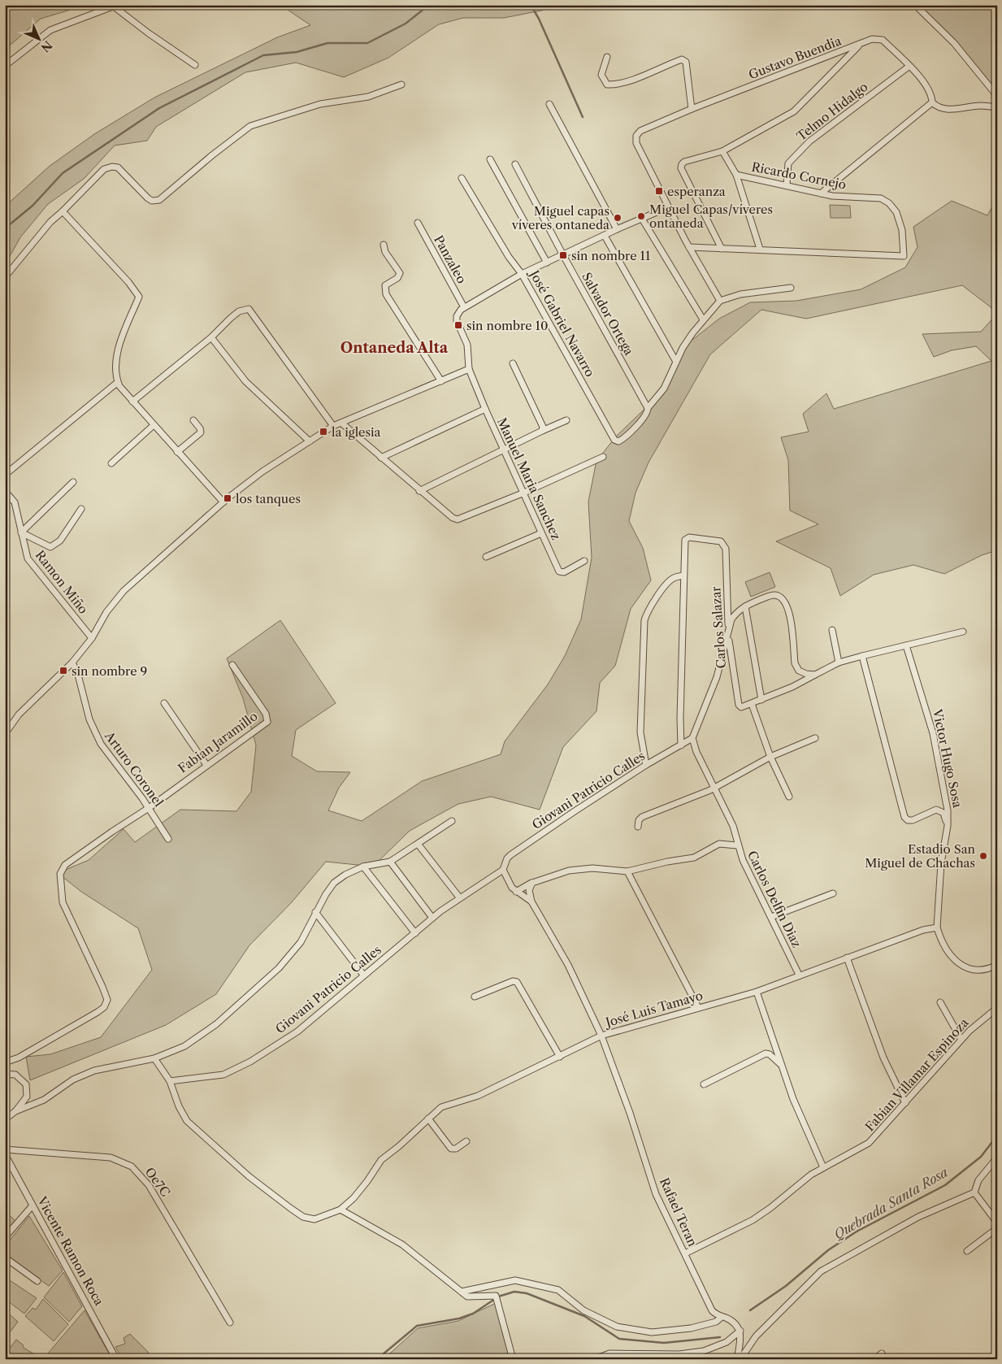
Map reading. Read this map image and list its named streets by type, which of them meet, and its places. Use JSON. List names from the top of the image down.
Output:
{
  "streets": {
    "street": [
      "Gustavo Buendia",
      "Telmo Hidalgo",
      "Ricardo Cornejo",
      "Panzaleo",
      "Salvador Ortega",
      "José Gabriel Navarro",
      "Manuel Maria Sanchez",
      "Ramon Miño",
      "Carlos Salazar",
      "Fabian Jaramillo",
      "Victor Hugo Sosa",
      "Arturo Coronel",
      "Giovani Patricio Calles",
      "Carlos Delfin Diaz",
      "José Luis Tamayo",
      "Fabian Villamar Espinoza",
      "Oe7C",
      "Rafael Teran",
      "Vicente Ramon Roca"
    ]
  },
  "crossings": [
    ["Gustavo Buendia", "Telmo Hidalgo"],
    ["Telmo Hidalgo", "Ricardo Cornejo"],
    ["Panzaleo", "Manuel Maria Sanchez"],
    ["Salvador Ortega", "José Gabriel Navarro"],
    ["Fabian Jaramillo", "Arturo Coronel"],
    ["Victor Hugo Sosa", "José Luis Tamayo"],
    ["Carlos Delfin Diaz", "José Luis Tamayo"],
    ["José Luis Tamayo", "Rafael Teran"],
    ["Fabian Villamar Espinoza", "Rafael Teran"]
  ],
  "districts": ["Ontaneda Alta"],
  "water": ["Quebrada Santa Rosa"],
  "places": {
    "transit": [
      "esperanza",
      "sin nombre 11",
      "sin nombre 10",
      "la iglesia",
      "los tanques",
      "sin nombre 9"
    ],
    "other": ["Miguel Capas/víveres ontaneda", "Miguel capas víveres ontaneda", "Estadio San Miguel de Chachas"]
  },
  "north": "bottom right"
}
